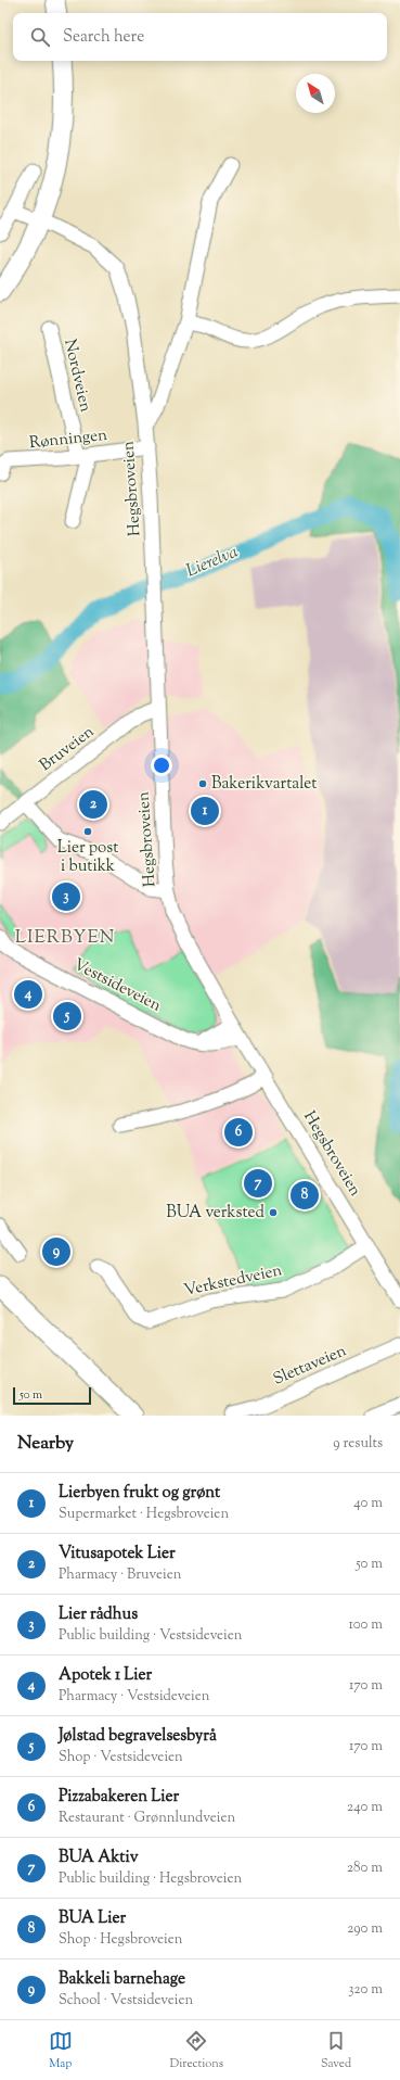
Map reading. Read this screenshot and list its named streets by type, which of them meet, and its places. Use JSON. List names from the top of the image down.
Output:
{
  "streets": {
    "street": [
      "Nordveien",
      "Rønningen",
      "Hegsbroveien",
      "Bruveien",
      "Vestsideveien",
      "Verkstedveien",
      "Slettaveien"
    ]
  },
  "crossings": [
    ["Nordveien", "Rønningen"],
    ["Rønningen", "Hegsbroveien"],
    ["Hegsbroveien", "Bruveien"],
    ["Hegsbroveien", "Vestsideveien"],
    ["Hegsbroveien", "Verkstedveien"]
  ],
  "districts": ["LIERBYEN"],
  "water": ["Lierelva"],
  "places": ["Bakerikvartalet", "Lier post i butikk", "BUA verksted"],
  "scale_bar": "50 m",
  "north": "top left",
  "page": {
    "search": "Search here",
    "pins": [
      "2",
      "1",
      "3",
      "4",
      "5",
      "6",
      "7",
      "8",
      "9"
    ],
    "scale": "50 m",
    "heading": ["Nearby", "9 results"],
    "list": [
      {
        "mark": "1",
        "name": "Lierbyen frukt og grønt",
        "note": "Supermarket · Hegsbroveien",
        "value": "40 m"
      },
      {
        "mark": "2",
        "name": "Vitusapotek Lier",
        "note": "Pharmacy · Bruveien",
        "value": "50 m"
      },
      {
        "mark": "3",
        "name": "Lier rådhus",
        "note": "Public building · Vestsideveien",
        "value": "100 m"
      },
      {
        "mark": "4",
        "name": "Apotek 1 Lier",
        "note": "Pharmacy · Vestsideveien",
        "value": "170 m"
      },
      {
        "mark": "5",
        "name": "Jølstad begravelsesbyrå",
        "note": "Shop · Vestsideveien",
        "value": "170 m"
      },
      {
        "mark": "6",
        "name": "Pizzabakeren Lier",
        "note": "Restaurant · Grønnlundveien",
        "value": "240 m"
      },
      {
        "mark": "7",
        "name": "BUA Aktiv",
        "note": "Public building · Hegsbroveien",
        "value": "280 m"
      },
      {
        "mark": "8",
        "name": "BUA Lier",
        "note": "Shop · Hegsbroveien",
        "value": "290 m"
      },
      {
        "mark": "9",
        "name": "Bakkeli barnehage",
        "note": "School · Vestsideveien",
        "value": "320 m"
      }
    ],
    "nav": ["Map", "Directions", "Saved"]
  }
}
